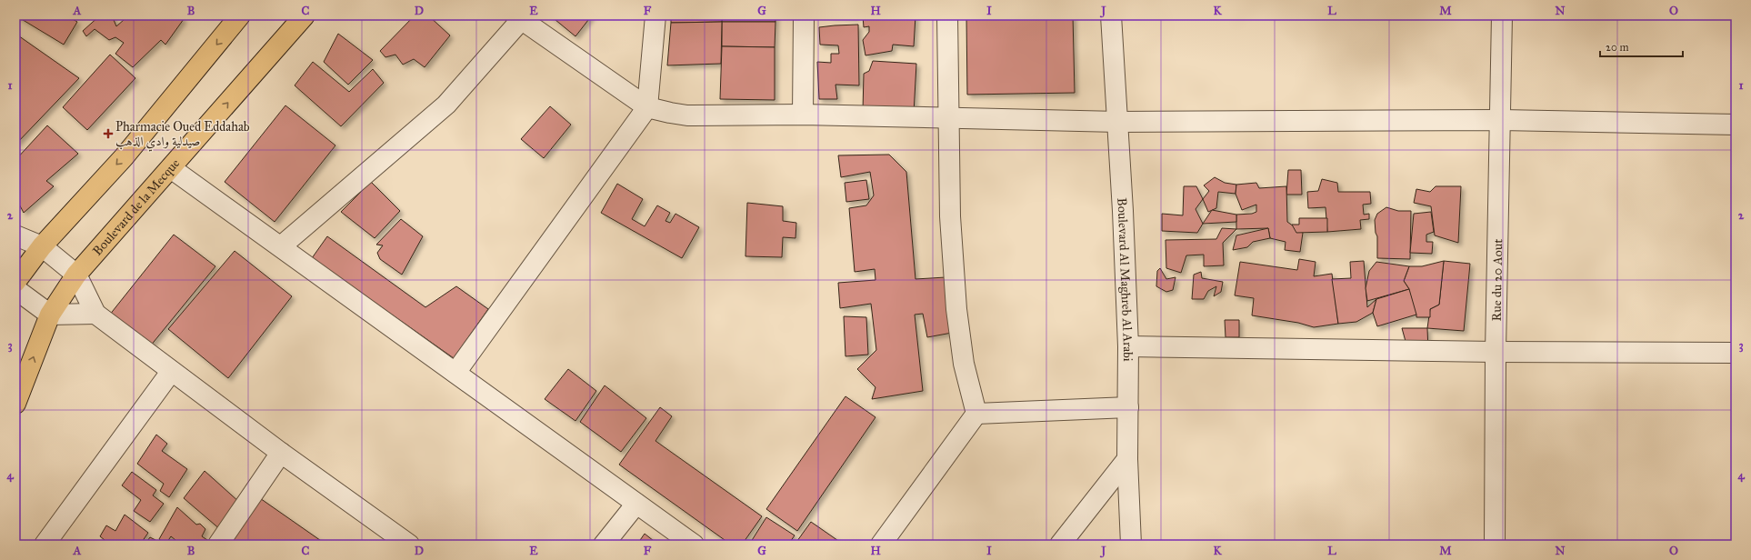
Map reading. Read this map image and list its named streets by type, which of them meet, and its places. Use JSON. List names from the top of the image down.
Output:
{
  "streets": {
    "main road": ["Boulevard de la Mecque"],
    "street": ["Boulevard Al Maghreb Al Arabi", "Rue du 20 Aout"]
  },
  "places": {
    "health": ["Pharmacie Oued Eddahab صيدلية وادي الذهب"]
  },
  "scale_bar": "20 m",
  "grid": {
    "columns": [
      "A",
      "B",
      "C",
      "D",
      "E",
      "F",
      "G",
      "H",
      "I",
      "J",
      "K",
      "L",
      "M",
      "N",
      "O"
    ],
    "rows": [
      "1",
      "2",
      "3",
      "4"
    ]
  }
}
